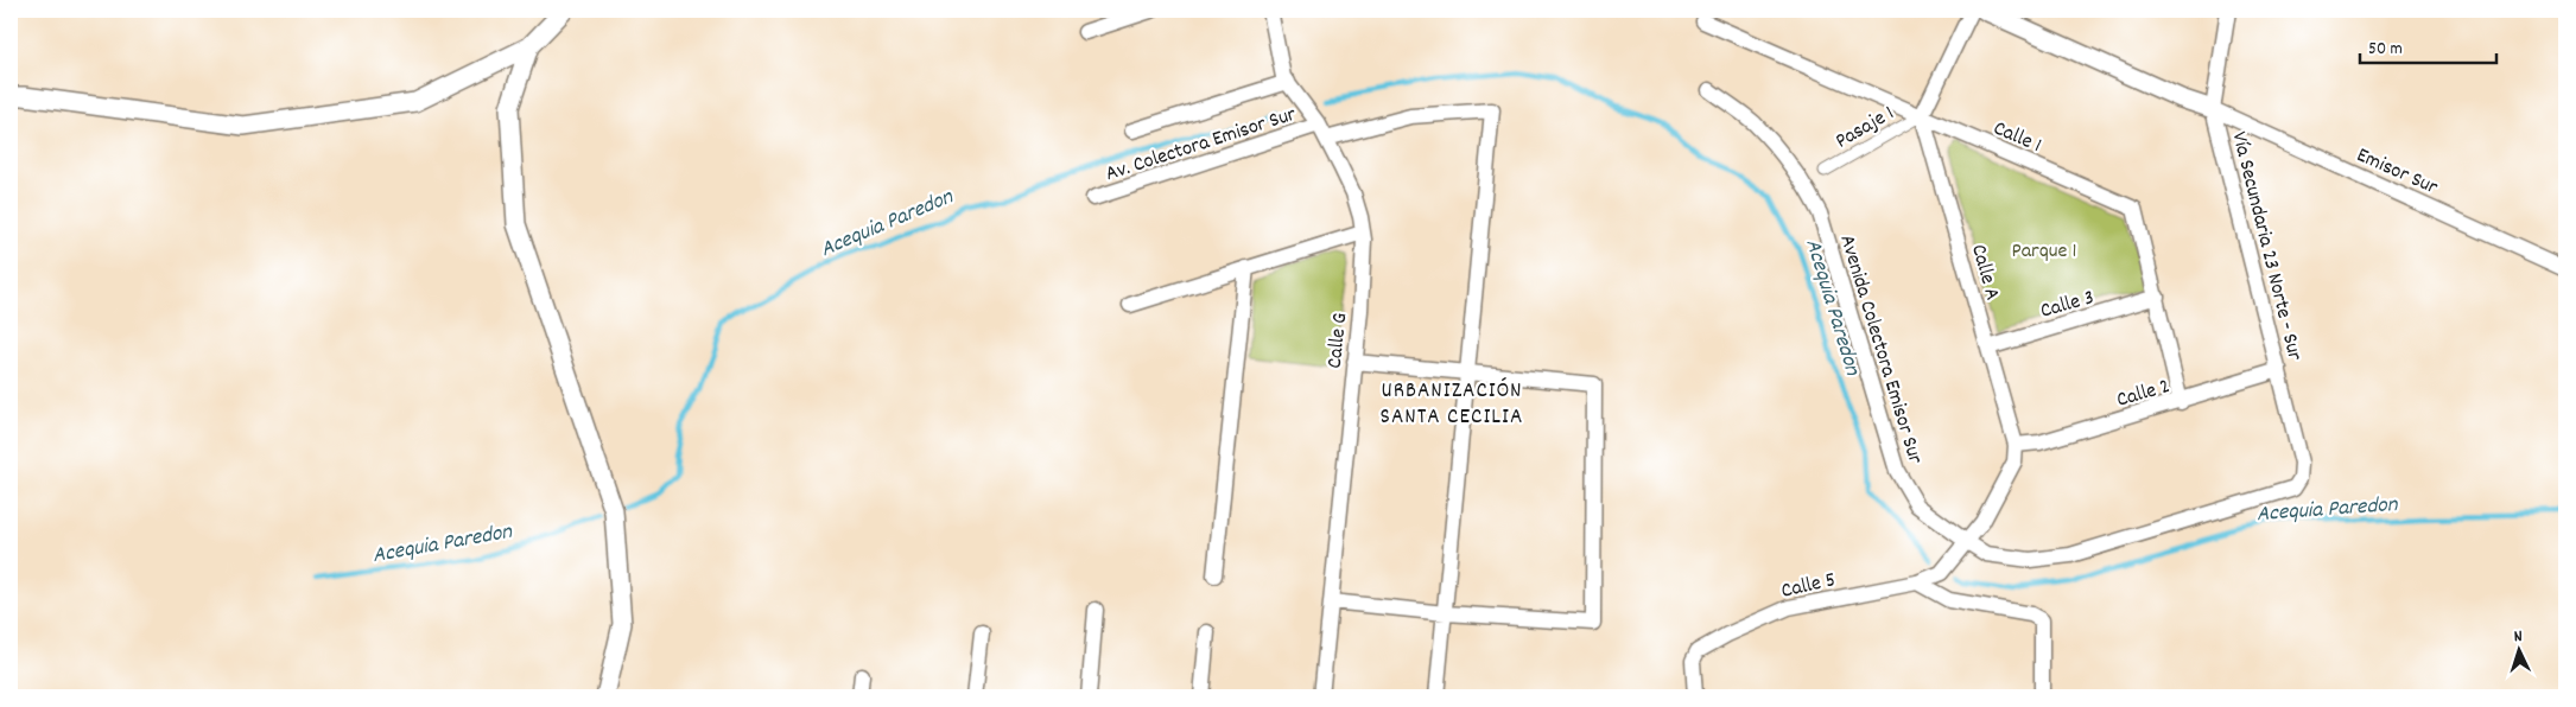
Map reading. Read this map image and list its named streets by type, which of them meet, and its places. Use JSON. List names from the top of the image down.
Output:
{
  "streets": {
    "street": [
      "Pasaje 1",
      "Calle 1",
      "Av. Colectora Emisor Sur",
      "Emisor Sur",
      "Vía Secundaria 23 Norte - Sur",
      "Calle A",
      "Calle 3",
      "Calle G",
      "Avenida Colectora Emisor Sur",
      "Calle 2",
      "Calle 5"
    ]
  },
  "crossings": [
    ["Pasaje 1", "Calle 1"],
    ["Pasaje 1", "Calle A"],
    ["Calle 1", "Calle A"],
    ["Calle 1", "Calle 3"],
    ["Calle 1", "Calle 2"],
    ["Av. Colectora Emisor Sur", "Calle G"],
    ["Emisor Sur", "Vía Secundaria 23 Norte - Sur"],
    ["Vía Secundaria 23 Norte - Sur", "Avenida Colectora Emisor Sur"],
    ["Vía Secundaria 23 Norte - Sur", "Calle 2"],
    ["Calle A", "Calle 3"],
    ["Calle A", "Avenida Colectora Emisor Sur"],
    ["Calle A", "Calle 2"],
    ["Calle A", "Calle 5"],
    ["Avenida Colectora Emisor Sur", "Calle 5"]
  ],
  "districts": ["URBANIZACIÓN SANTA CECILIA"],
  "water": ["Acequia Paredon"],
  "parks": ["Parque 1"],
  "scale_bar": "50 m",
  "north": "top"
}
